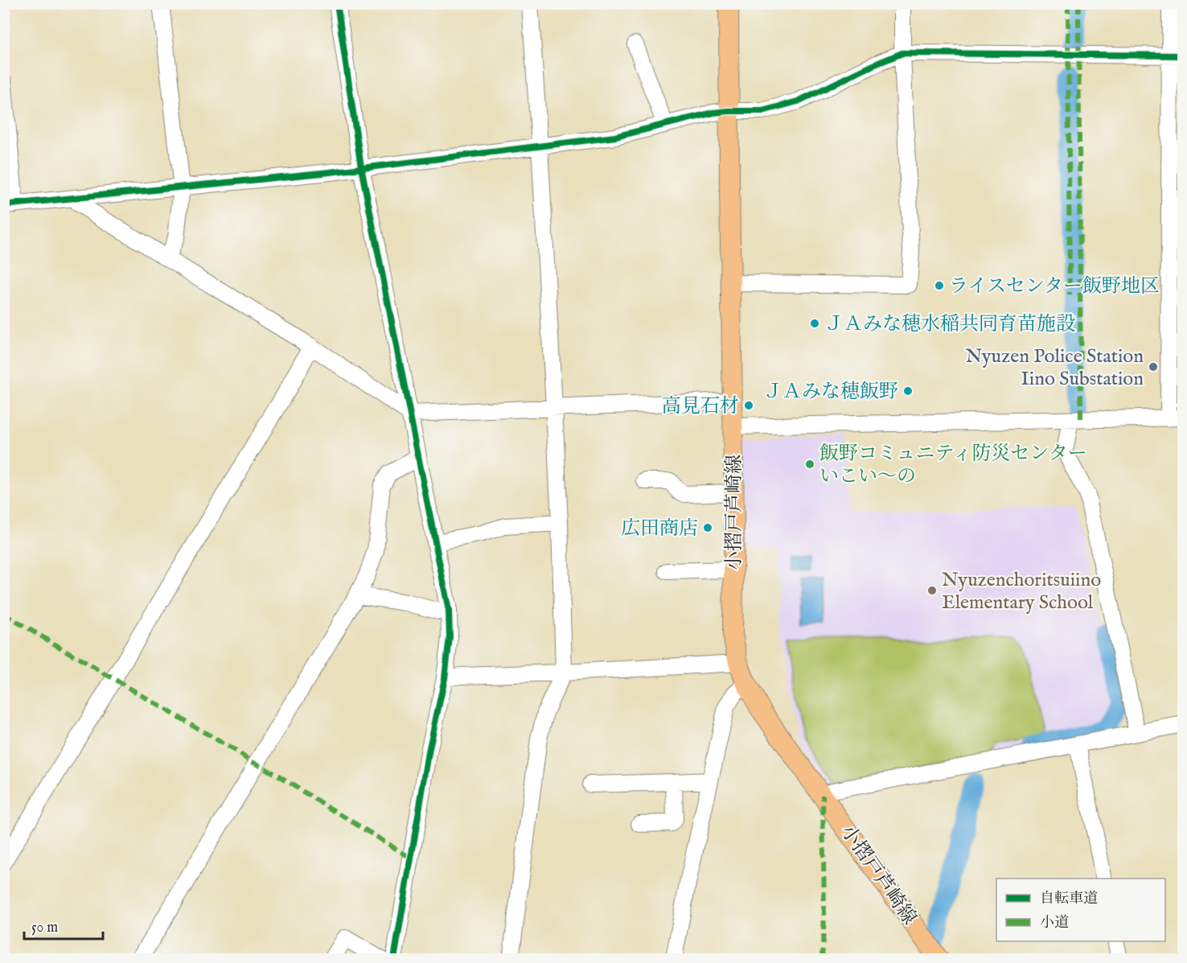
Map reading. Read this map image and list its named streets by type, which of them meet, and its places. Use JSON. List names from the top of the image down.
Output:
{
  "streets": {
    "main road": ["小摺戸芦崎線"]
  },
  "places": [
    "ライスセンター飯野地区",
    "ＪＡみな穂水稲共同育苗施設",
    "Nyuzen Police Station Iino Substation",
    "ＪＡみな穂飯野",
    "高見石材",
    "飯野コミュニティ防災センター いこい～の",
    "広田商店",
    "Nyuzenchoritsuiino Elementary School"
  ],
  "legend": ["自転車道", "小道"],
  "scale_bar": "50 m"
}
